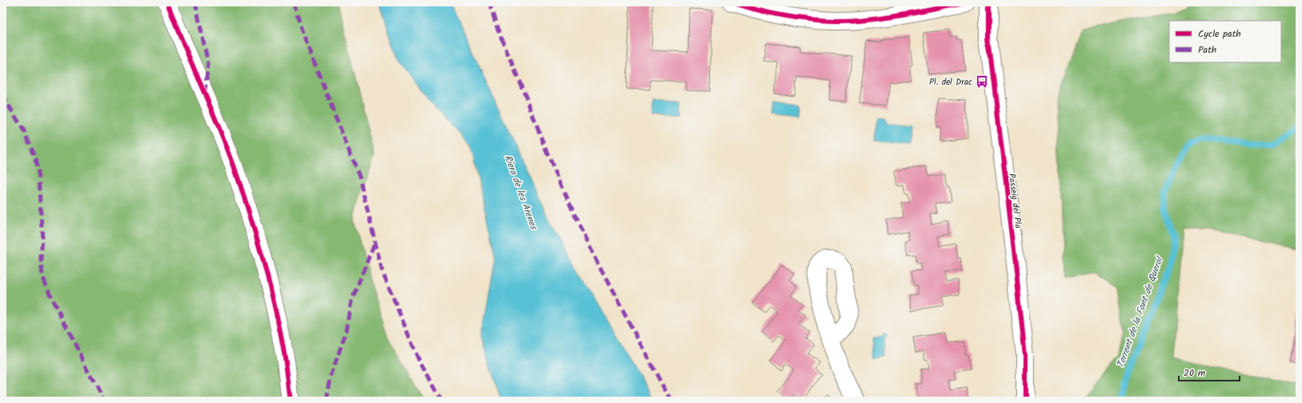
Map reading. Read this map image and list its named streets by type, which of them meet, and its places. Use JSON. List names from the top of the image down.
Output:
{
  "streets": {
    "street": ["Passeig del Pla"]
  },
  "water": ["Riera de les Arenes", "Torrent de la Font de Querol"],
  "places": {
    "bus stop": ["Pl. del Drac"]
  },
  "legend": ["Cycle path", "Path"],
  "scale_bar": "20 m"
}
